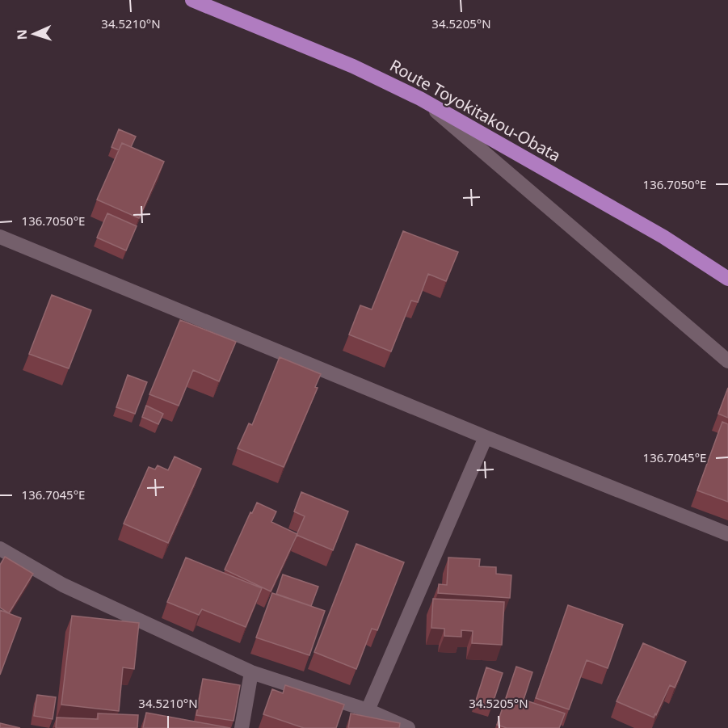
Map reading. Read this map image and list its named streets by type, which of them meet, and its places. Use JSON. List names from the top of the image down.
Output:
{
  "streets": {
    "main road": ["Route Toyokitakou-Obata"]
  },
  "north": "left",
  "coordinates": [
    "34.5210°N",
    "34.5205°N",
    "136.7050°E",
    "136.7045°E"
  ]
}
